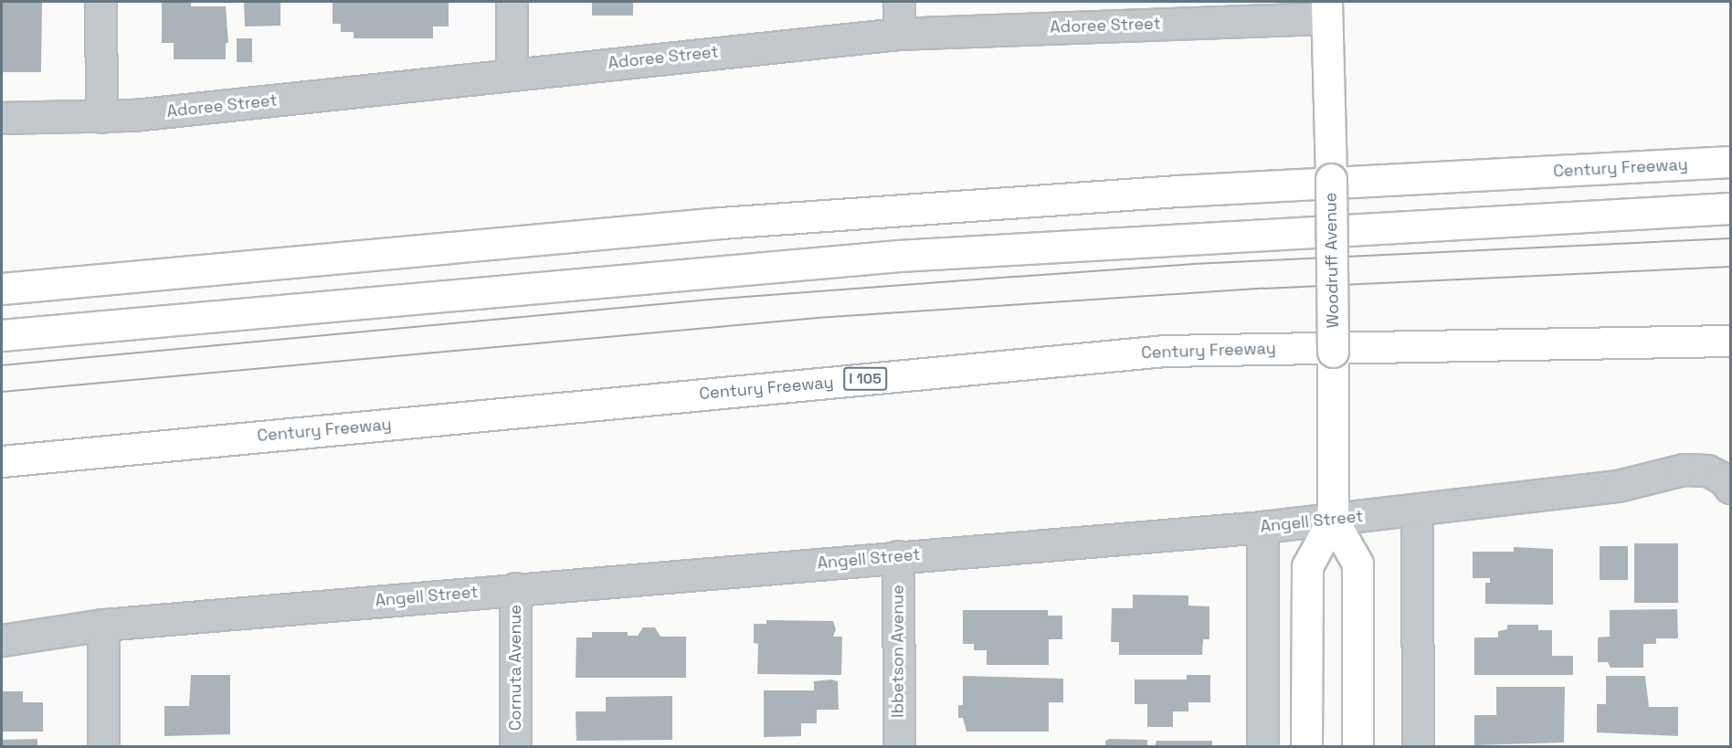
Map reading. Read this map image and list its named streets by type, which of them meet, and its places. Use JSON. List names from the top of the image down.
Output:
{
  "streets": {
    "main road": ["Century Freeway", "Woodruff Avenue", "I 105"],
    "street": [
      "Adoree Street",
      "Angell Street",
      "Ibbetson Avenue",
      "Cornuta Avenue"
    ]
  },
  "crossings": [
    ["Adoree Street", "Woodruff Avenue"],
    ["Woodruff Avenue", "Angell Street"],
    ["Angell Street", "Ibbetson Avenue"],
    ["Angell Street", "Cornuta Avenue"]
  ]
}
